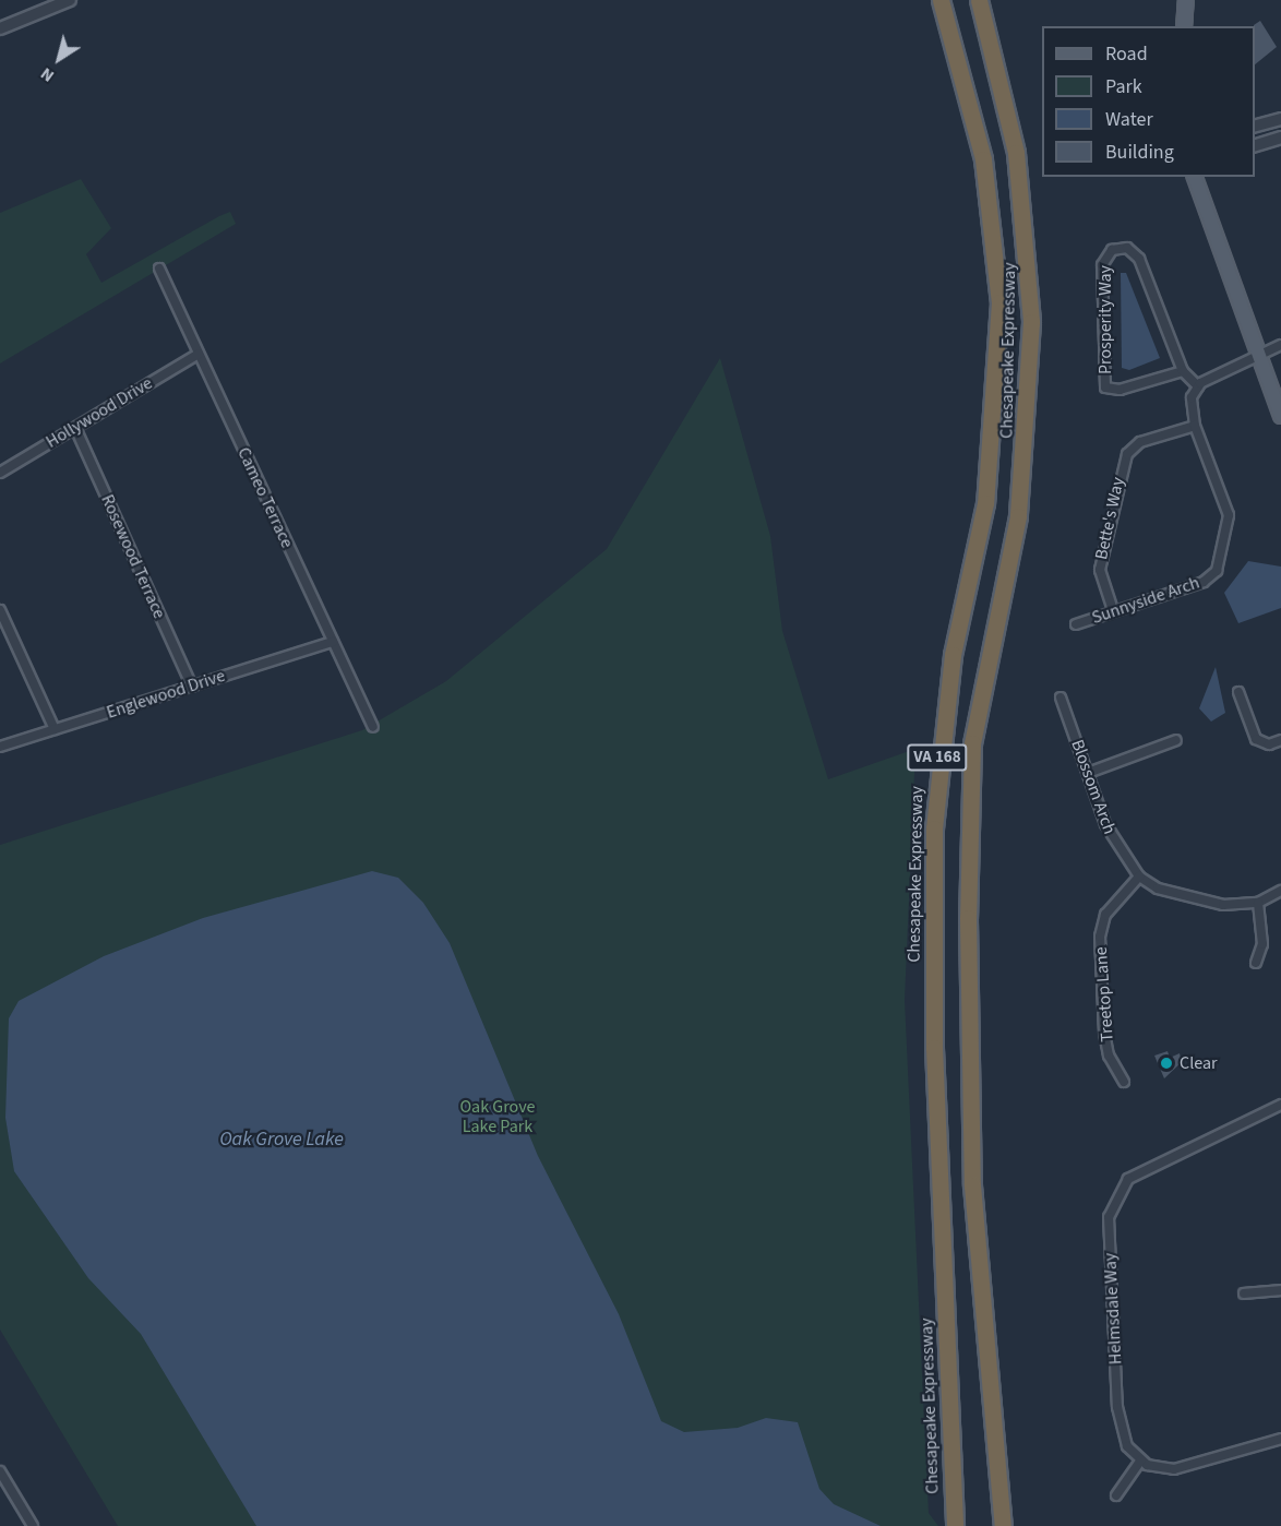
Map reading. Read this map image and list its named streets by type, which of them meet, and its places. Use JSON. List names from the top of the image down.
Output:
{
  "streets": {
    "highway": ["Chesapeake Expressway", "VA 168"],
    "street": [
      "Prosperity Way",
      "Hollywood Drive",
      "Cameo Terrace",
      "Bette's Way",
      "Rosewood Terrace",
      "Sunnyside Arch",
      "Englewood Drive",
      "Blossom Arch",
      "Treetop Lane",
      "Helmsdale Way"
    ]
  },
  "crossings": [
    ["Hollywood Drive", "Cameo Terrace"],
    ["Hollywood Drive", "Rosewood Terrace"],
    ["Cameo Terrace", "Englewood Drive"],
    ["Bette's Way", "Sunnyside Arch"],
    ["Rosewood Terrace", "Englewood Drive"],
    ["Blossom Arch", "Treetop Lane"]
  ],
  "water": ["Oak Grove Lake"],
  "parks": ["Oak Grove Lake Park"],
  "places": ["Clear"],
  "legend": [
    "Road",
    "Park",
    "Water",
    "Building"
  ],
  "north": "bottom left"
}
